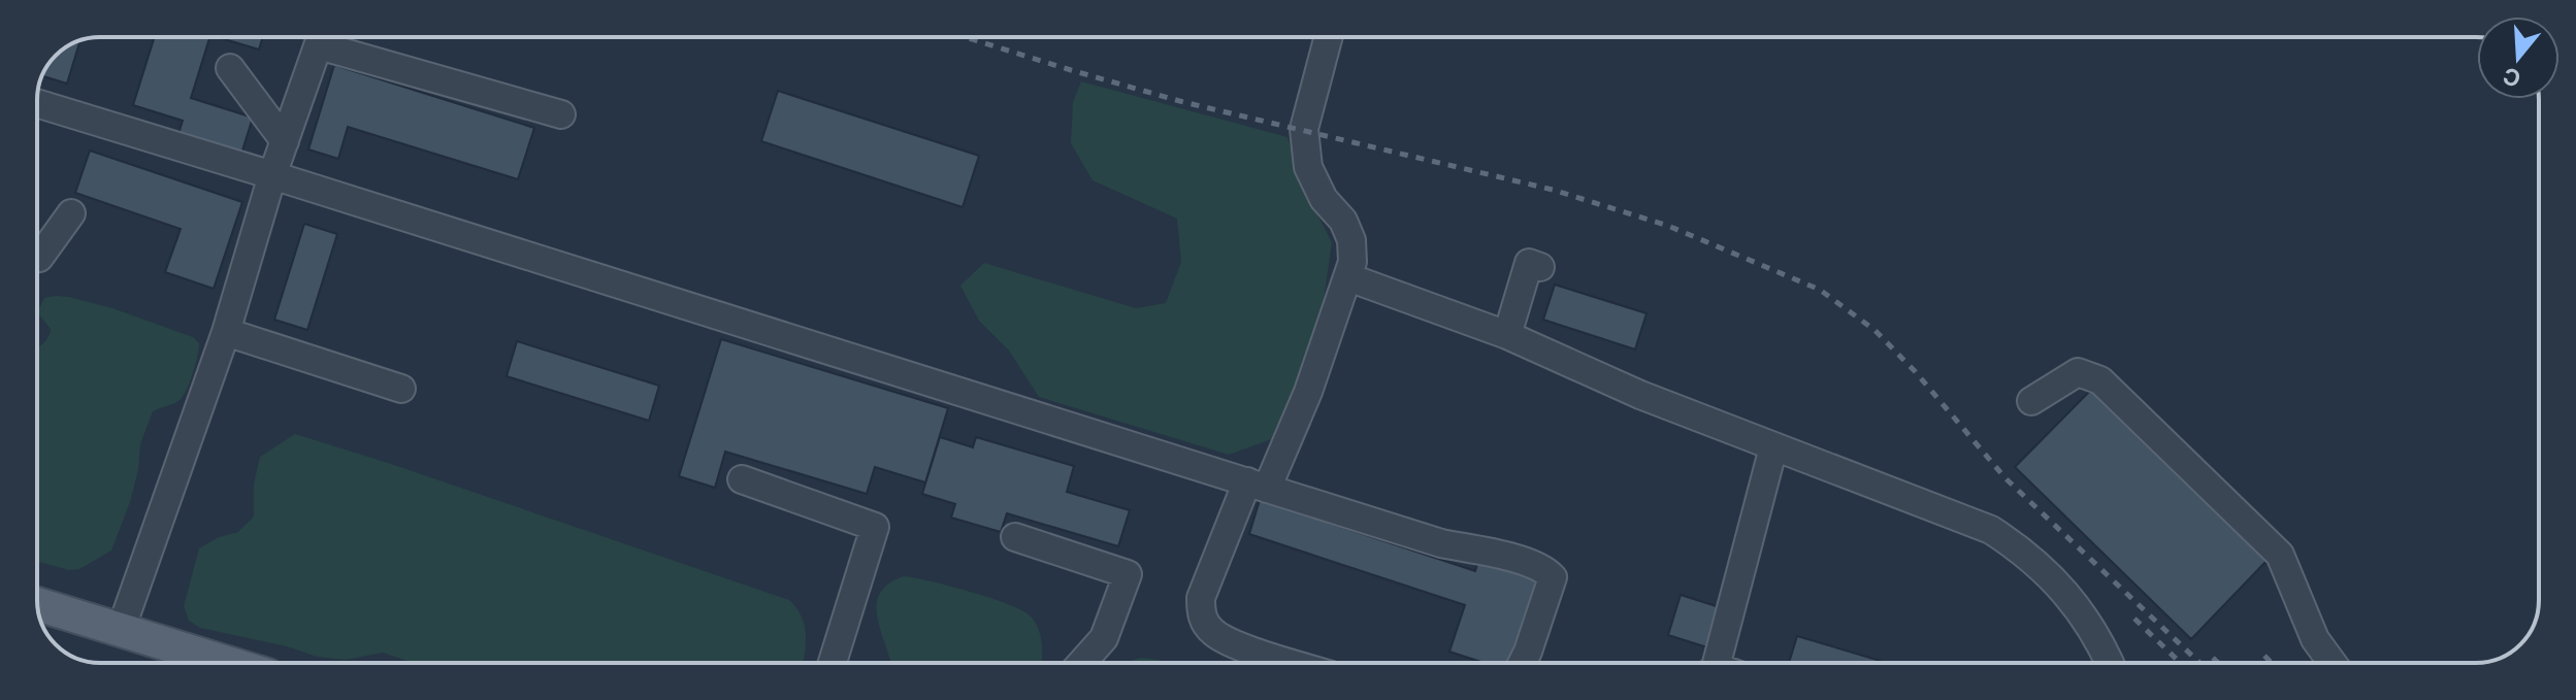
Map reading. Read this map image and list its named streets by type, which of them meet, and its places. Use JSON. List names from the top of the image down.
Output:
{
  "north": "bottom"
}
